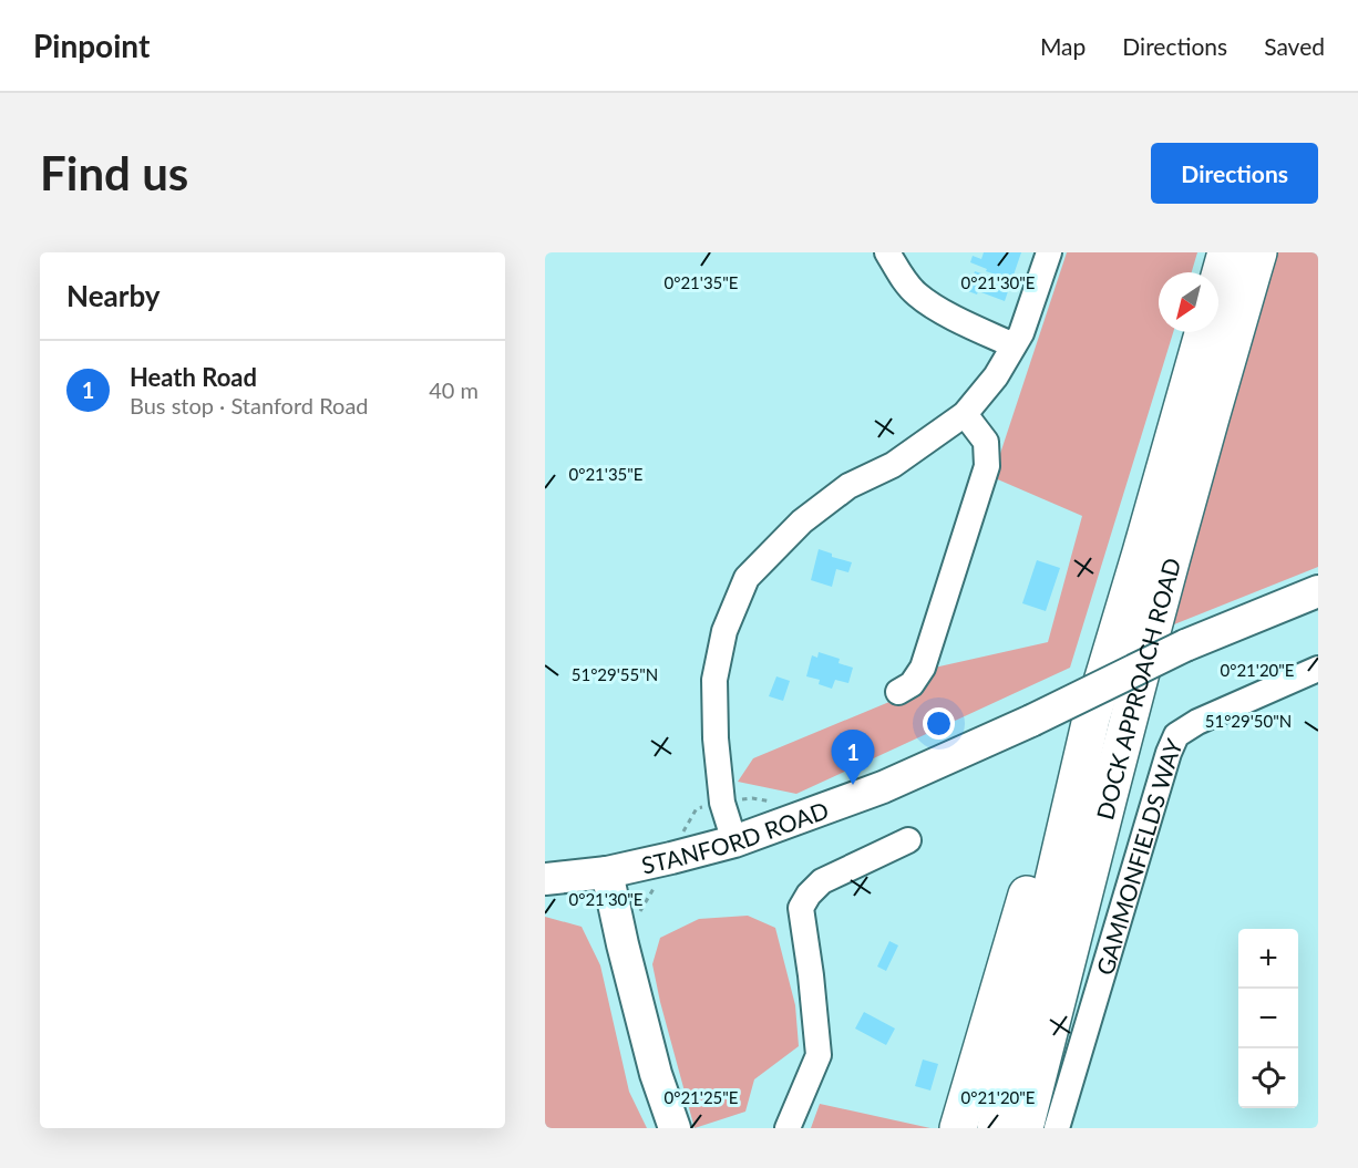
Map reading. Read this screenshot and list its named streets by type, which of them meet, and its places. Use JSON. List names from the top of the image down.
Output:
{
  "streets": {
    "highway": ["DOCK APPROACH ROAD"],
    "main road": ["STANFORD ROAD"],
    "street": ["GAMMONFIELDS WAY"]
  },
  "north": "bottom left",
  "page": {
    "header": "Pinpoint",
    "nav": ["Map", "Directions", "Saved"],
    "buttons": "Directions",
    "title": "Find us",
    "heading": "Nearby",
    "list": [
      {
        "mark": "1",
        "name": "Heath Road",
        "note": "Bus stop · Stanford Road",
        "value": "40 m"
      }
    ],
    "pins": "1",
    "map_buttons": ["+", "−"]
  },
  "coordinates": [
    "0°21'35\"E",
    "0°21'30\"E",
    "0°21'20\"E",
    "51°29'55\"N",
    "51°29'50\"N",
    "0°21'25\"E"
  ]
}
